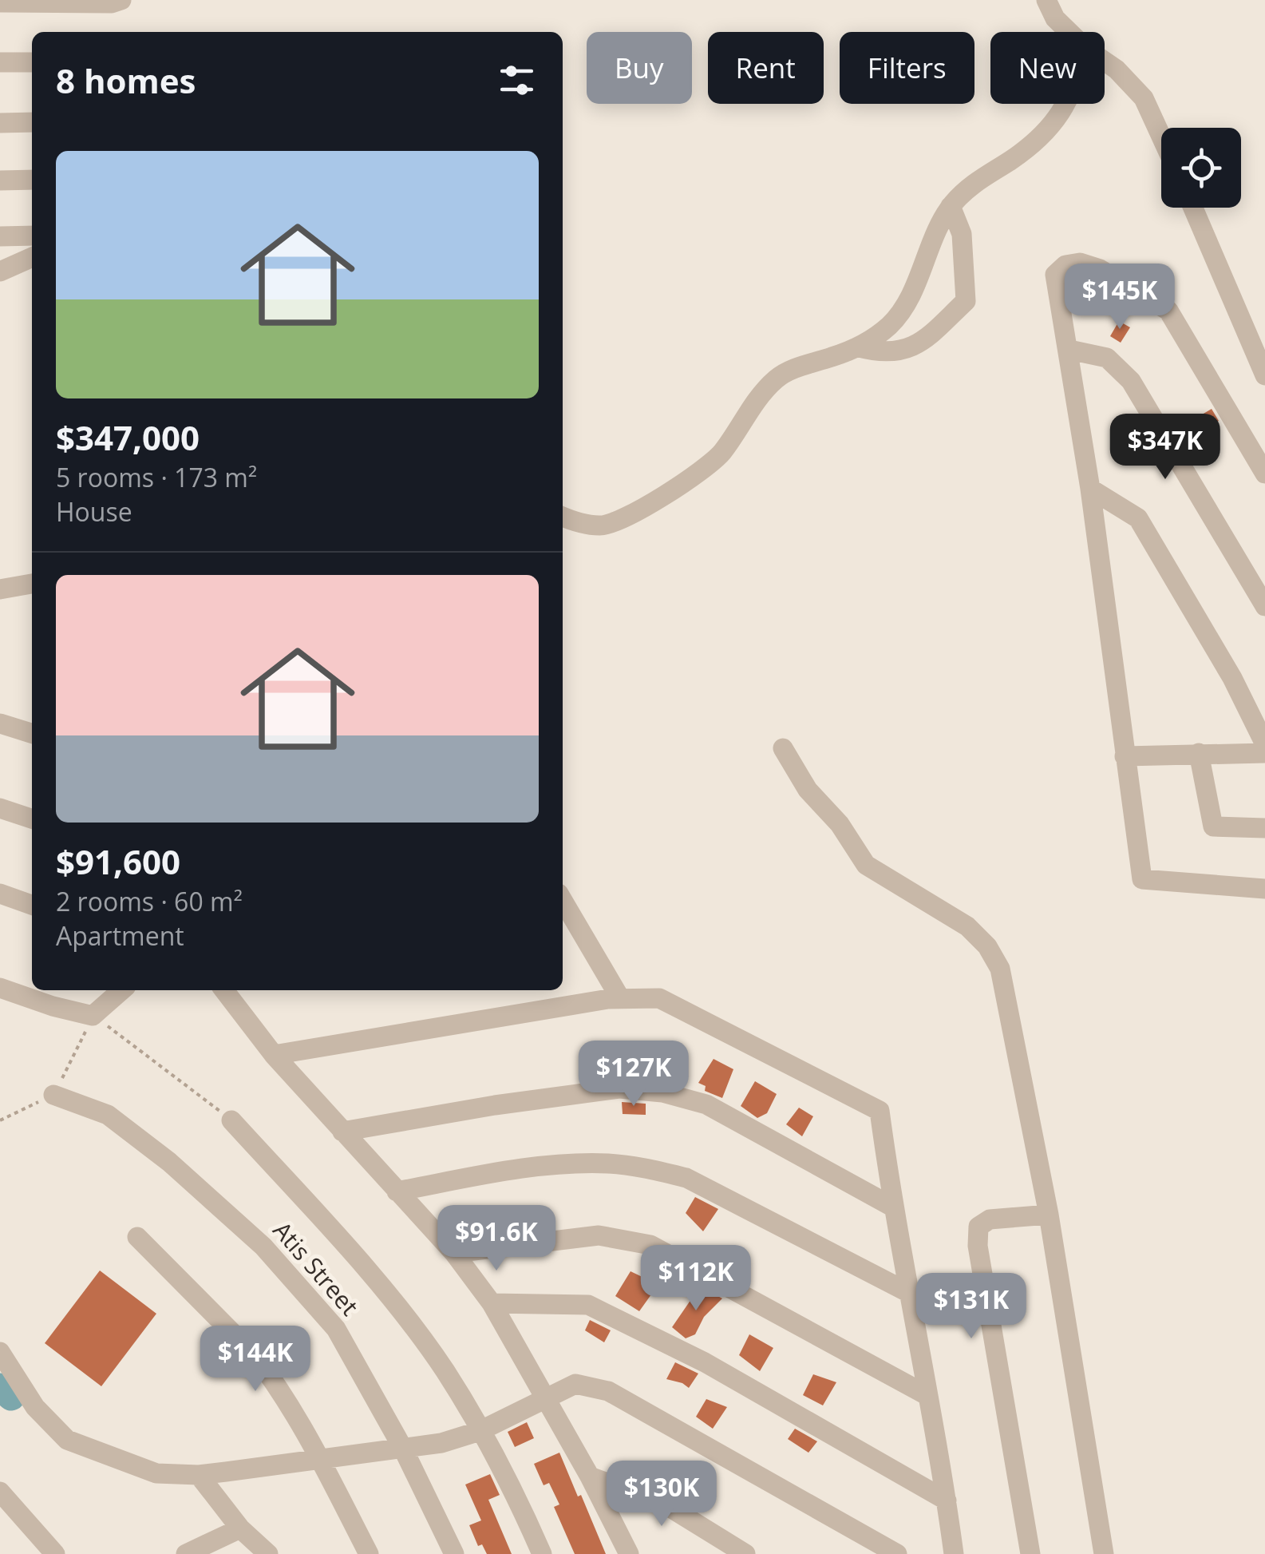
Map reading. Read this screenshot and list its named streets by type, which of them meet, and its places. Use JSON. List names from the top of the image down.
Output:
{
  "streets": {
    "street": ["Atis Street"]
  },
  "page": {
    "chip": [
      "Buy",
      "Rent",
      "Filters",
      "New"
    ],
    "heading": "8 homes",
    "list": [
      {
        "name": "$347,000",
        "note": "5 rooms · 173 m² · House"
      },
      {
        "name": "$91,600",
        "note": "2 rooms · 60 m² · Apartment"
      }
    ],
    "price": [
      "$145K",
      "$347K",
      "$127K",
      "$91.6K",
      "$112K",
      "$131K",
      "$144K",
      "$130K"
    ]
  }
}
